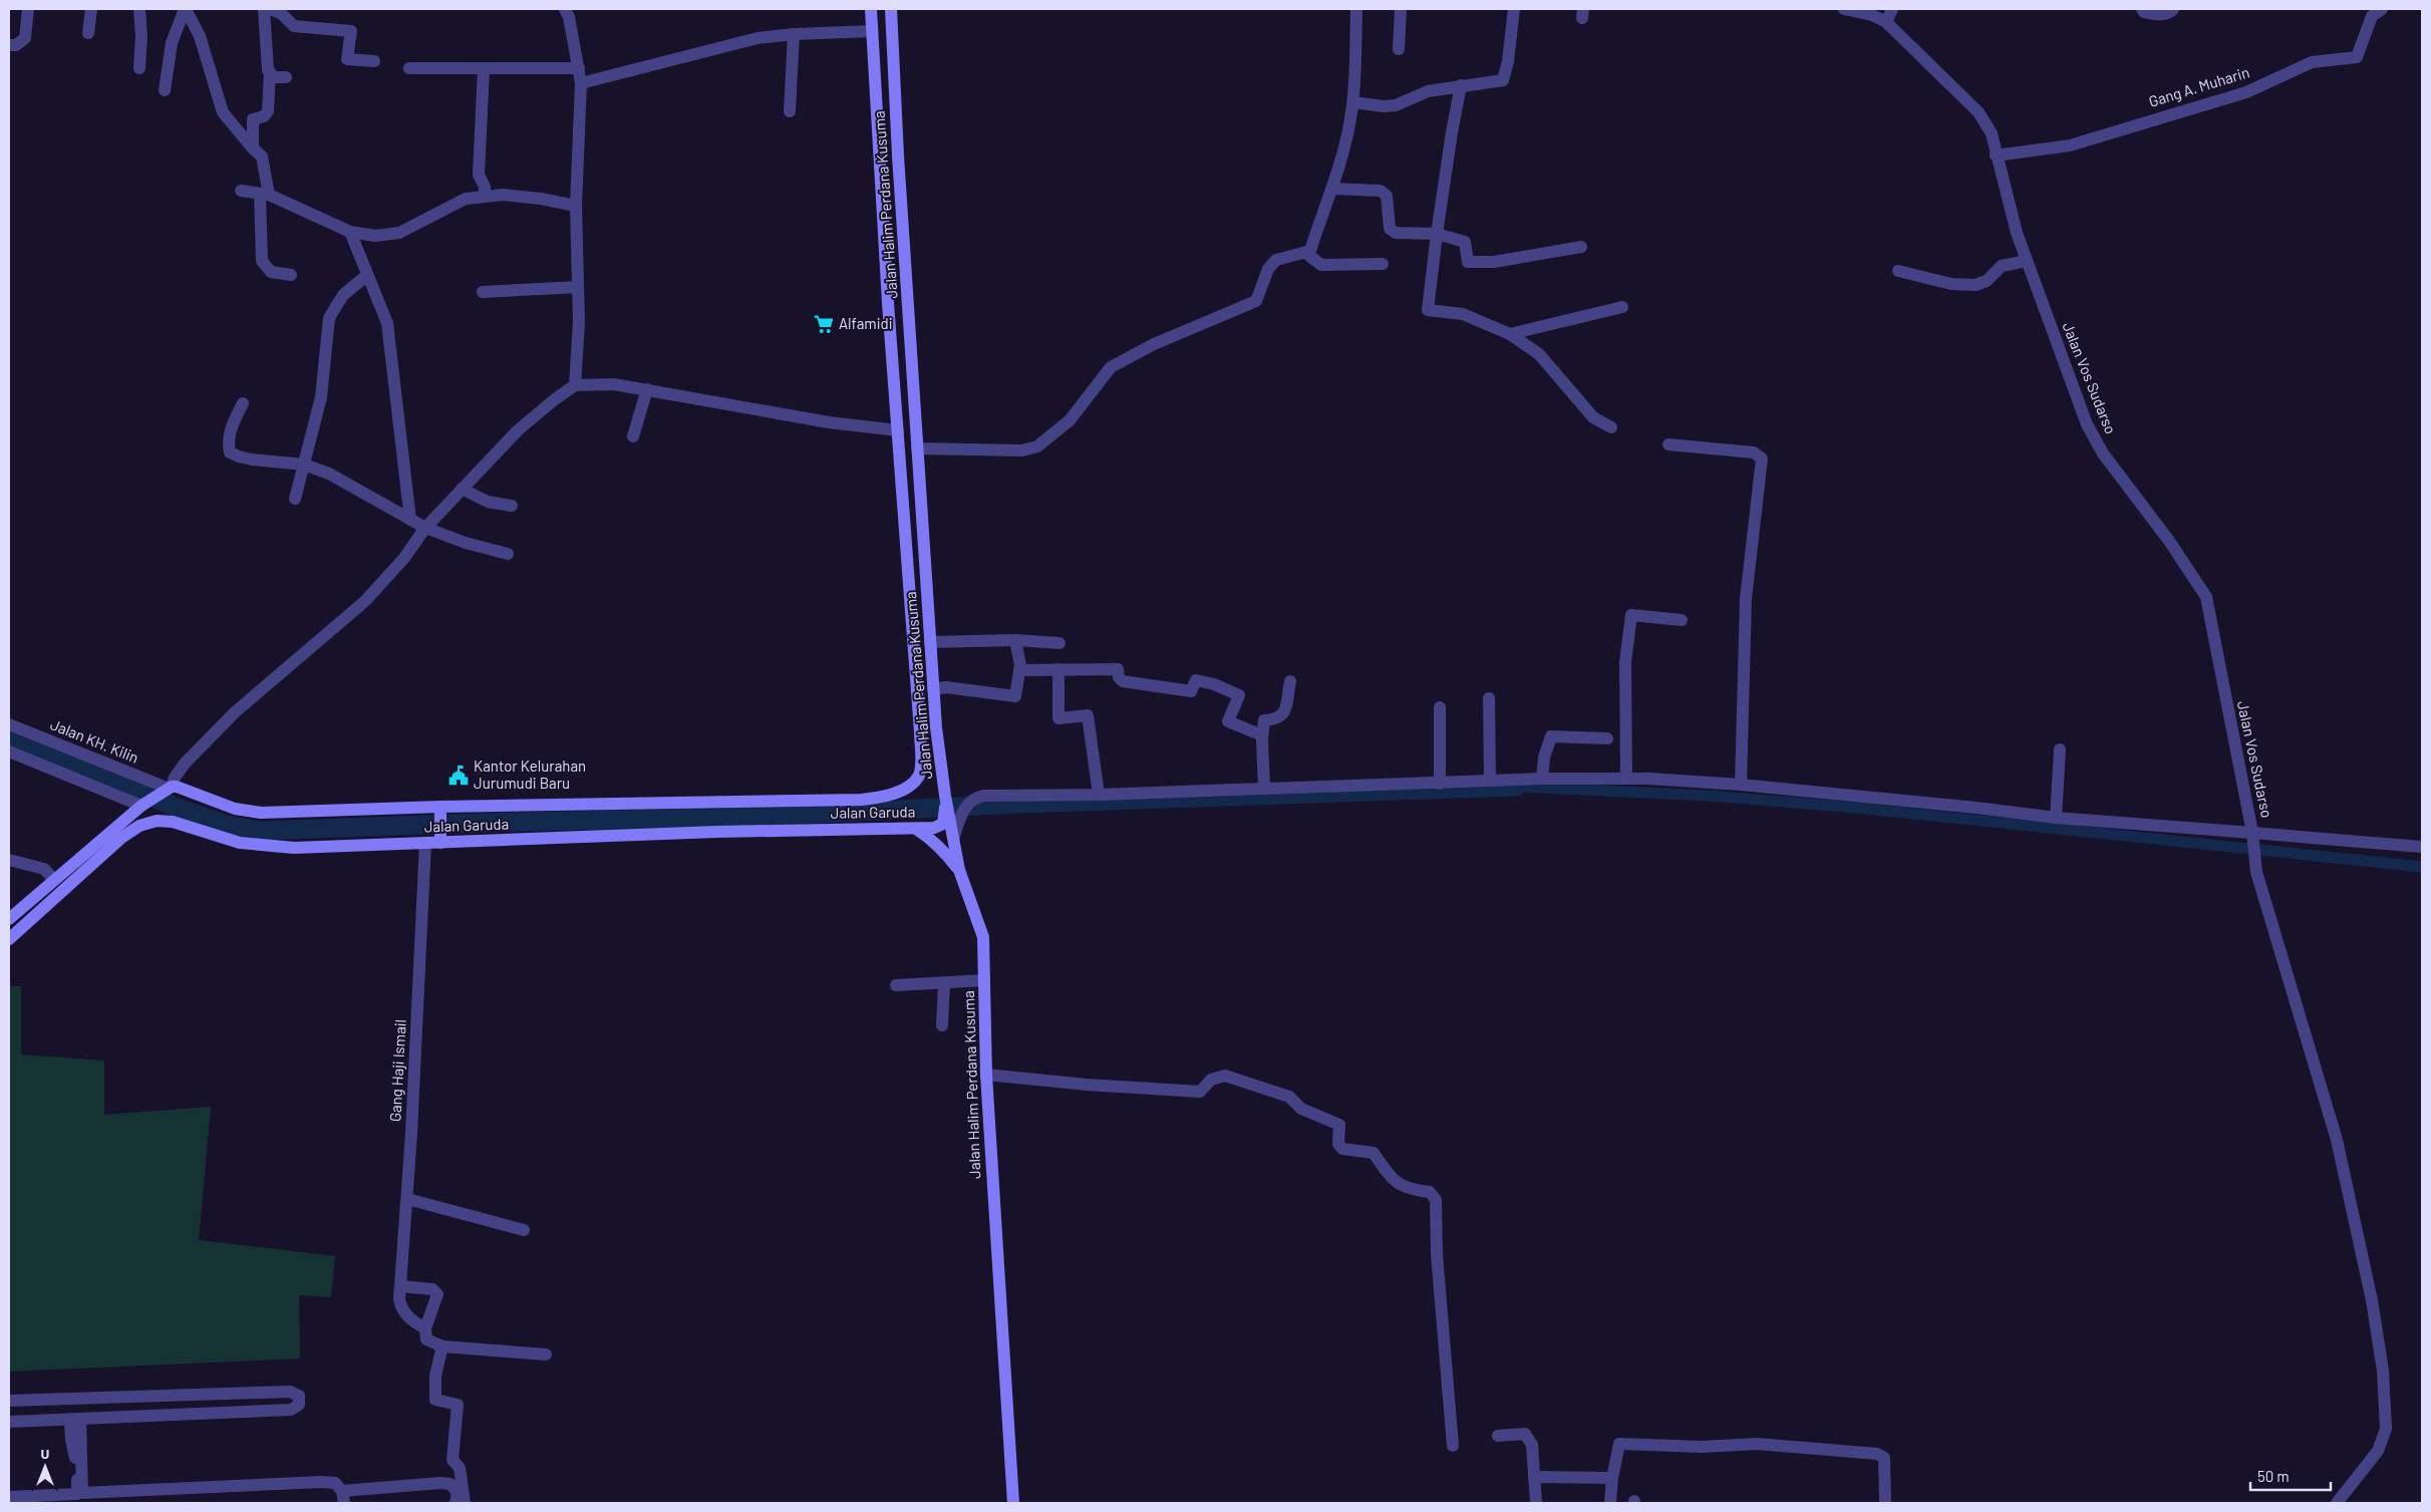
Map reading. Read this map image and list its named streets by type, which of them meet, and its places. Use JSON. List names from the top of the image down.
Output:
{
  "streets": {
    "main road": ["Jalan Halim Perdana Kusuma", "Jalan Garuda"],
    "street": [
      "Gang A. Muharin",
      "Jalan Vos Sudarso",
      "Jalan KH. Kilin",
      "Gang Haji Ismail"
    ]
  },
  "crossings": [
    ["Gang A. Muharin", "Jalan Vos Sudarso"],
    ["Jalan Halim Perdana Kusuma", "Jalan Garuda"],
    ["Jalan KH. Kilin", "Jalan Garuda"],
    ["Jalan Garuda", "Gang Haji Ismail"]
  ],
  "places": {
    "supermarket": ["Alfamidi"],
    "public building": ["Kantor Kelurahan Jurumudi Baru"]
  },
  "scale_bar": "50 m",
  "north": "top"
}
